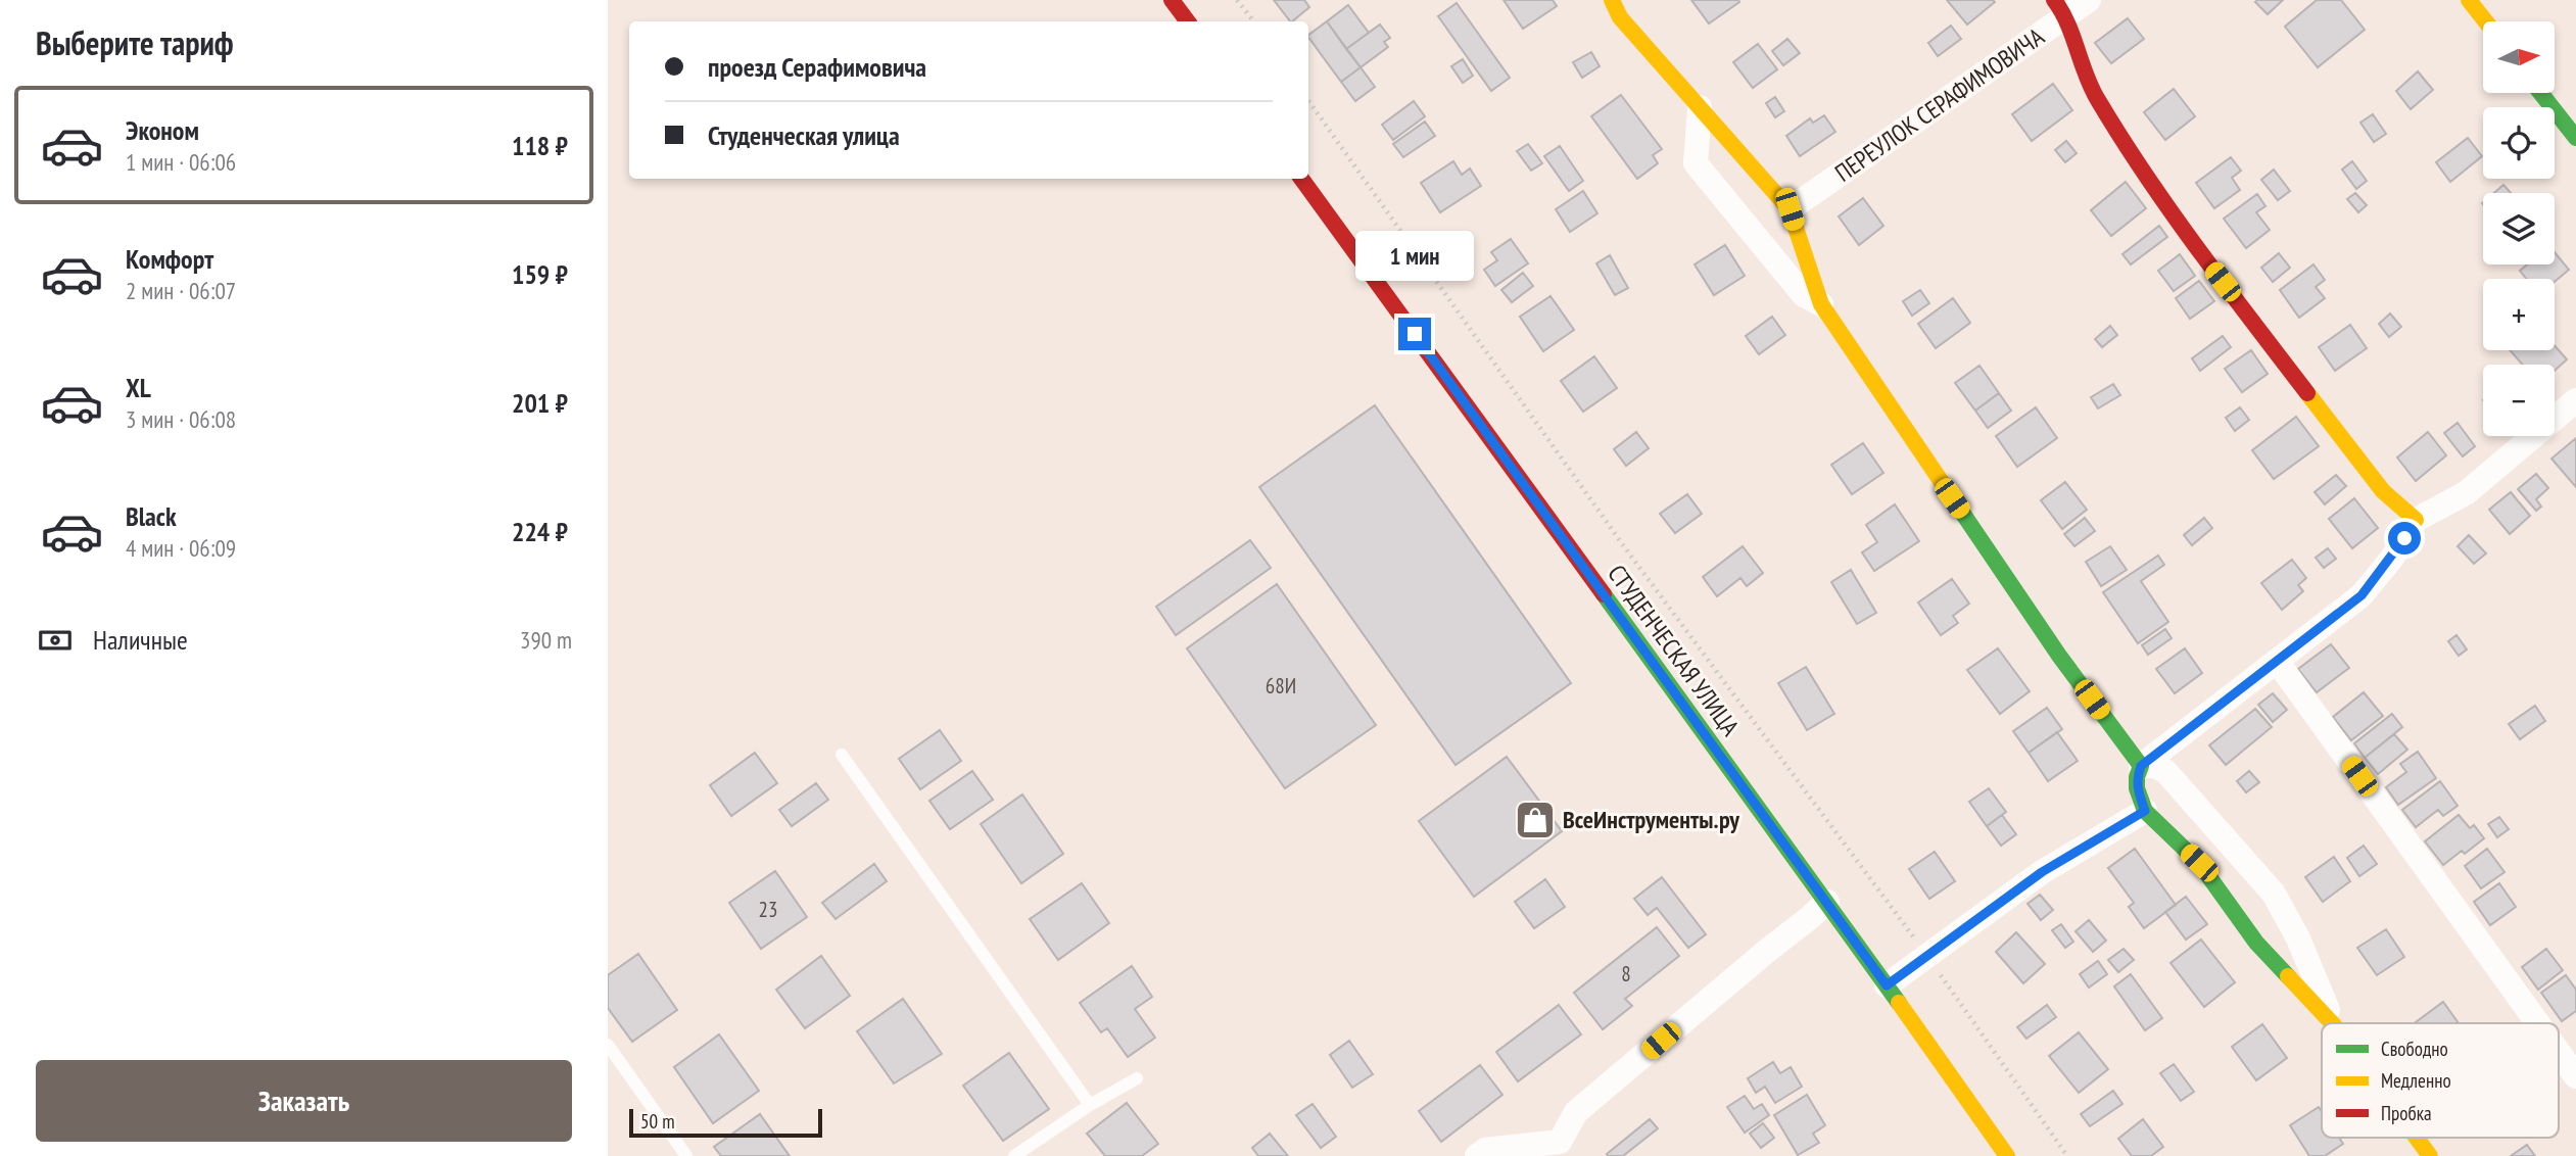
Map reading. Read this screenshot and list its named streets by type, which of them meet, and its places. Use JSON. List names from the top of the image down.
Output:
{
  "streets": {
    "street": ["ПЕРЕУЛОК СЕРАФИМОВИЧА", "СТУДЕНЧЕСКАЯ УЛИЦА"]
  },
  "places": {
    "shop": ["ВсеИнструменты.ру"]
  },
  "house_numbers": ["68И", "23", "8"],
  "legend": ["Свободно", "Медленно", "Пробка"],
  "scale_bar": "50 m",
  "north": "right",
  "page": {
    "heading": "Выберите тариф",
    "map_buttons": ["+", "−"],
    "banner": ["проезд Серафимовича", "Студенческая улица"],
    "list": [
      {
        "name": "Эконом",
        "note": "1 мин · 06:06",
        "value": "118 ₽"
      },
      {
        "name": "Комфорт",
        "note": "2 мин · 06:07",
        "value": "159 ₽"
      },
      {
        "name": "XL",
        "note": "3 мин · 06:08",
        "value": "201 ₽"
      },
      {
        "name": "Black",
        "note": "4 мин · 06:09",
        "value": "224 ₽"
      }
    ],
    "bubble": "1 мин",
    "pay": ["Наличные", "390 m"],
    "buttons": "Заказать",
    "scale": "50 m"
  }
}
